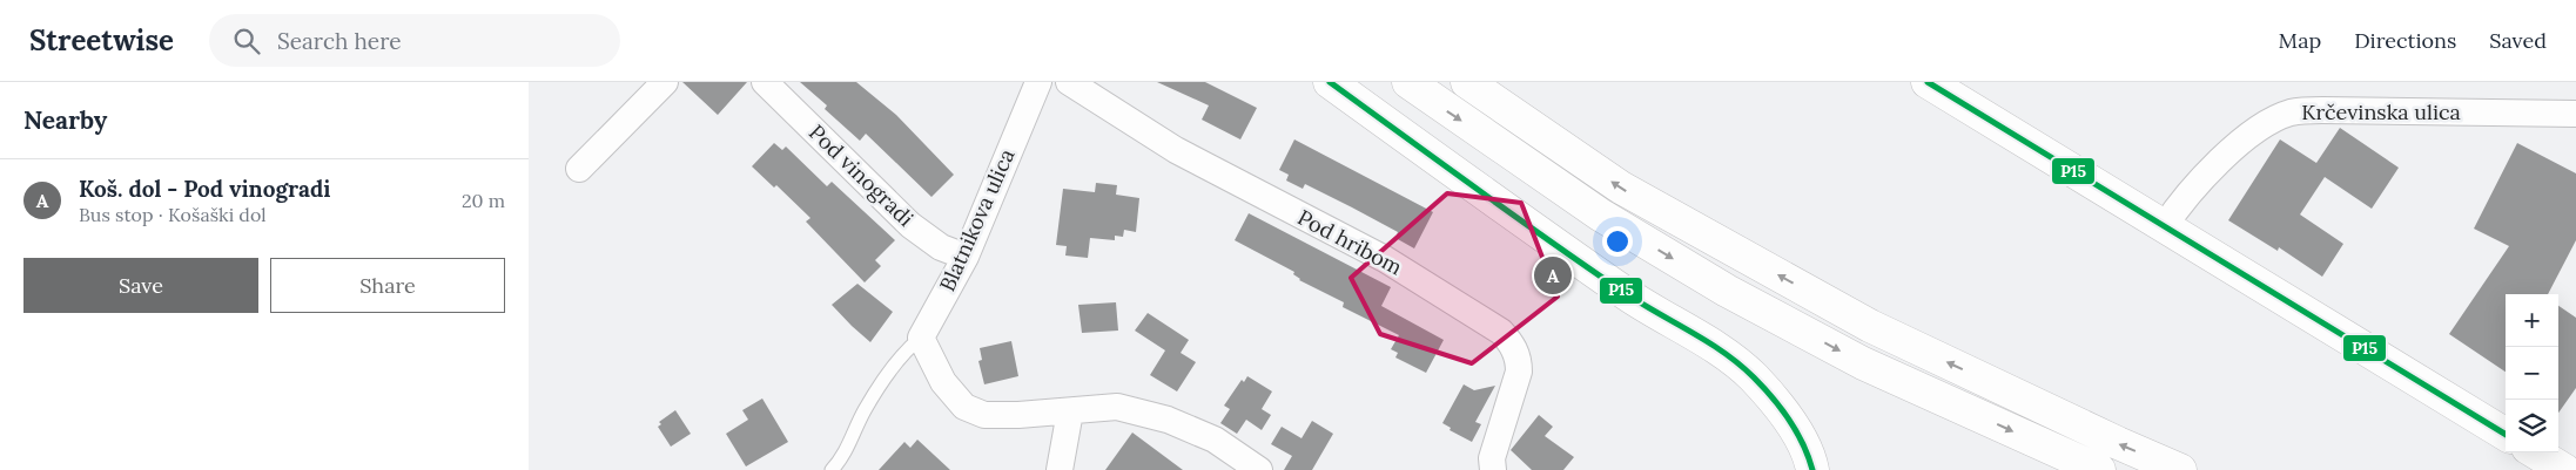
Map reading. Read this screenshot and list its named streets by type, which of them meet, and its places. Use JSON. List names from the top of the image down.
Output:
{
  "streets": {
    "street": [
      "Krčevinska ulica",
      "Pod vinogradi",
      "Blatnikova ulica",
      "Pod hribom"
    ]
  },
  "crossings": [
    ["Pod vinogradi", "Blatnikova ulica"]
  ],
  "lines": ["transit line P15"],
  "page": {
    "header": "Streetwise",
    "search": "Search here",
    "nav": ["Map", "Directions", "Saved"],
    "heading": "Nearby",
    "list": [
      {
        "mark": "A",
        "name": "Koš. dol - Pod vinogradi",
        "note": "Bus stop · Košaški dol",
        "value": "20 m"
      }
    ],
    "buttons": ["Save", "Share"],
    "pins": "A",
    "map_buttons": ["+", "−"]
  }
}
